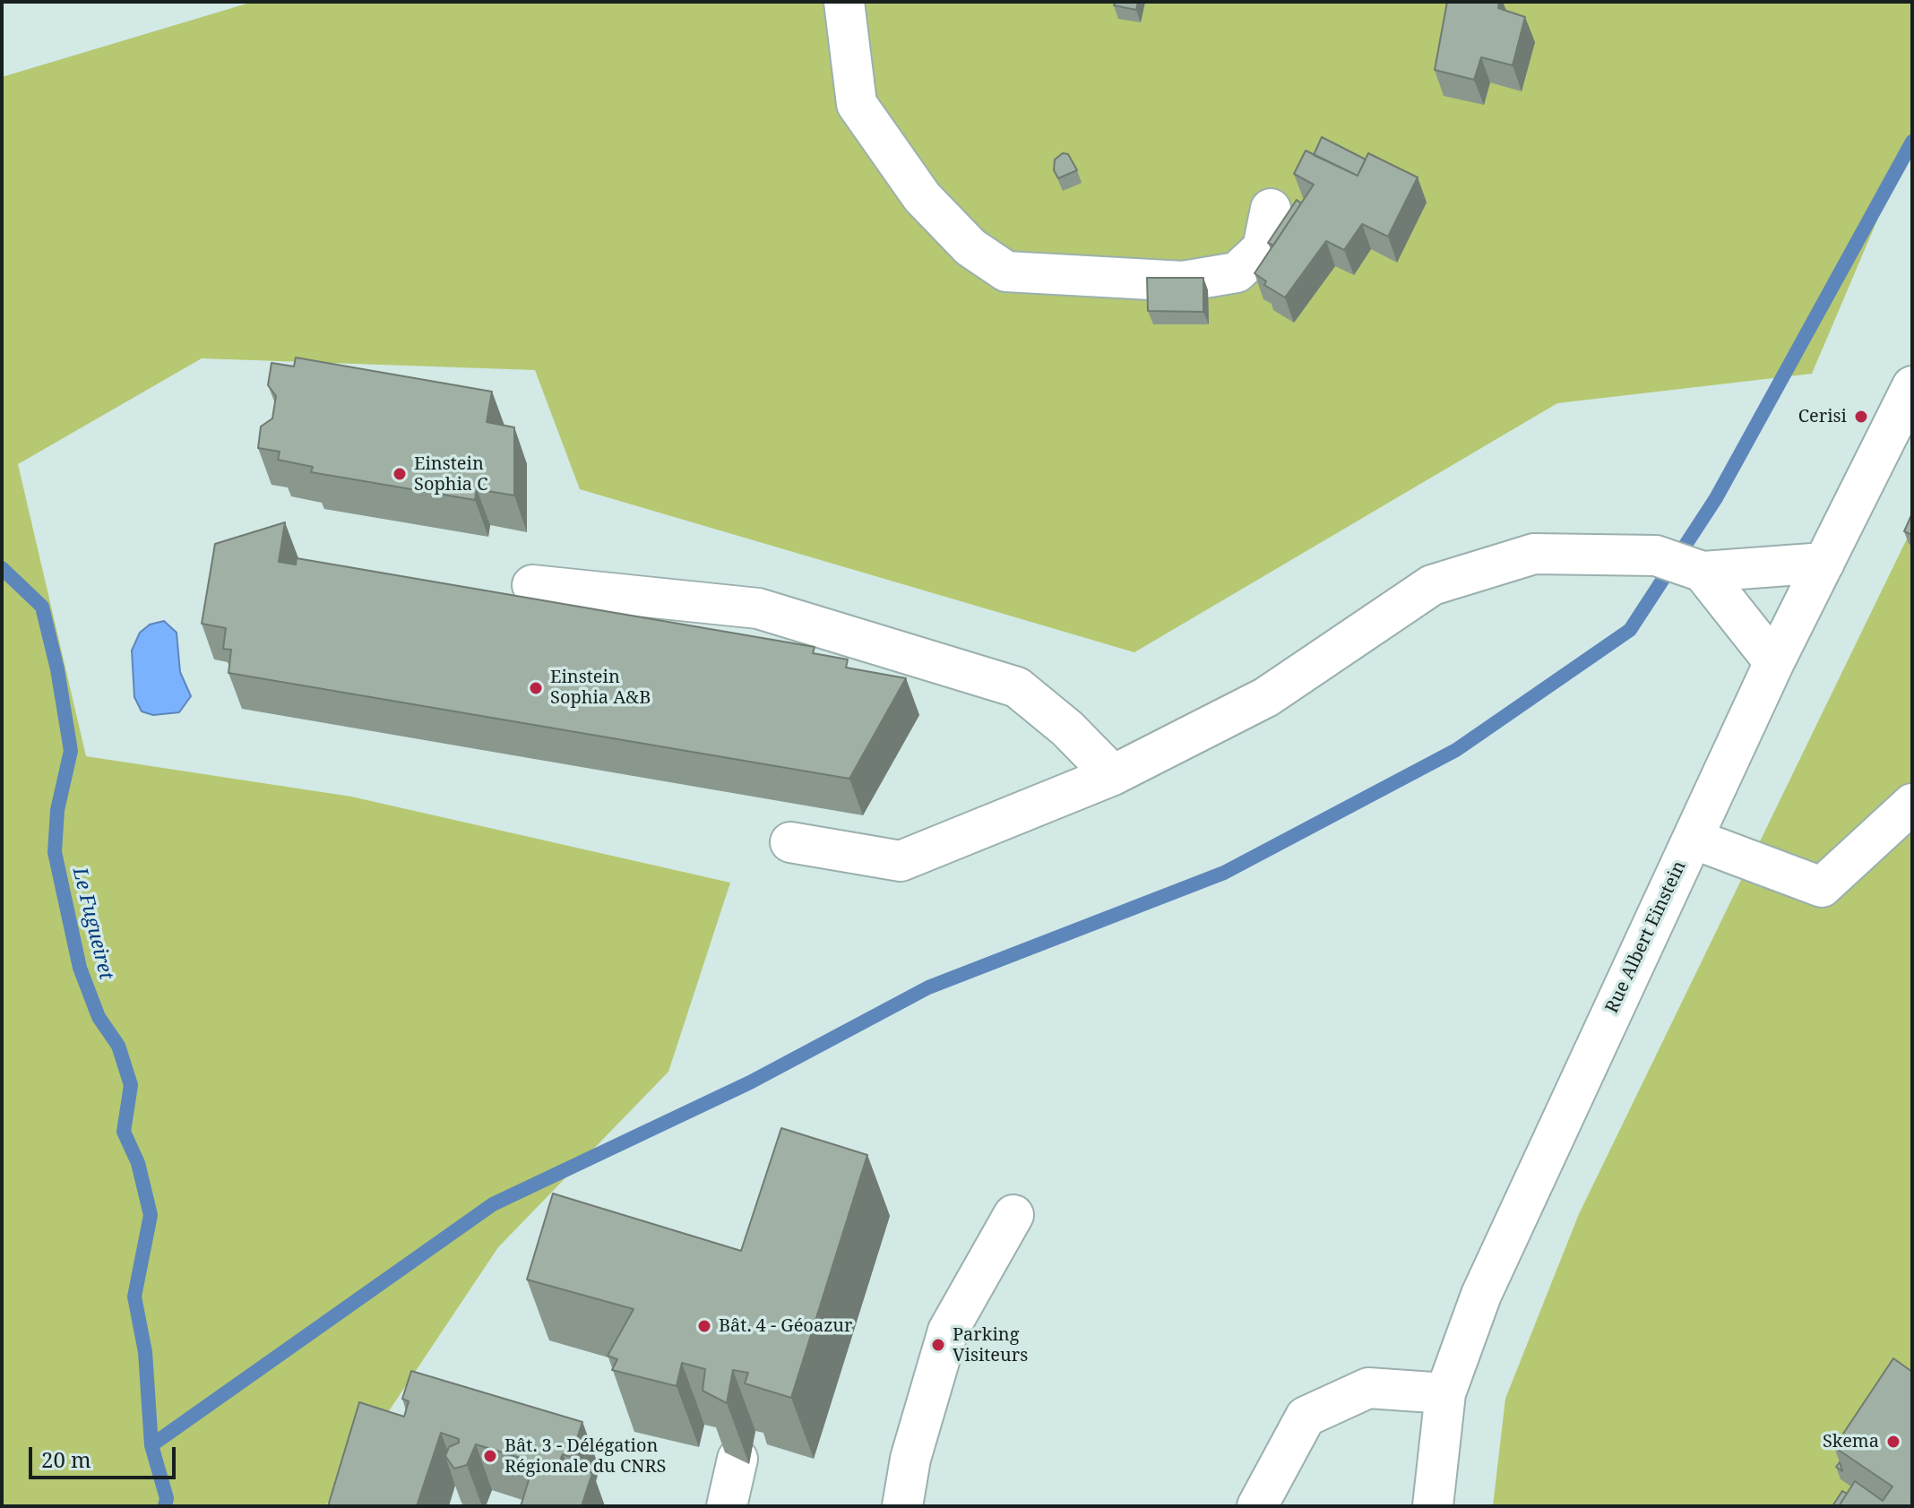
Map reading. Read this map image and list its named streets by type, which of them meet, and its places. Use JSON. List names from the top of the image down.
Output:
{
  "streets": {
    "street": ["Rue Albert Einstein"]
  },
  "water": ["Le Fugueiret"],
  "places": [
    "Cerisi",
    "Einstein Sophia C",
    "Einstein Sophia A&B",
    "Bât. 4 - Géoazur",
    "Parking Visiteurs",
    "Skema",
    "Bât. 3 - Délégation Régionale du CNRS"
  ],
  "scale_bar": "20 m"
}
